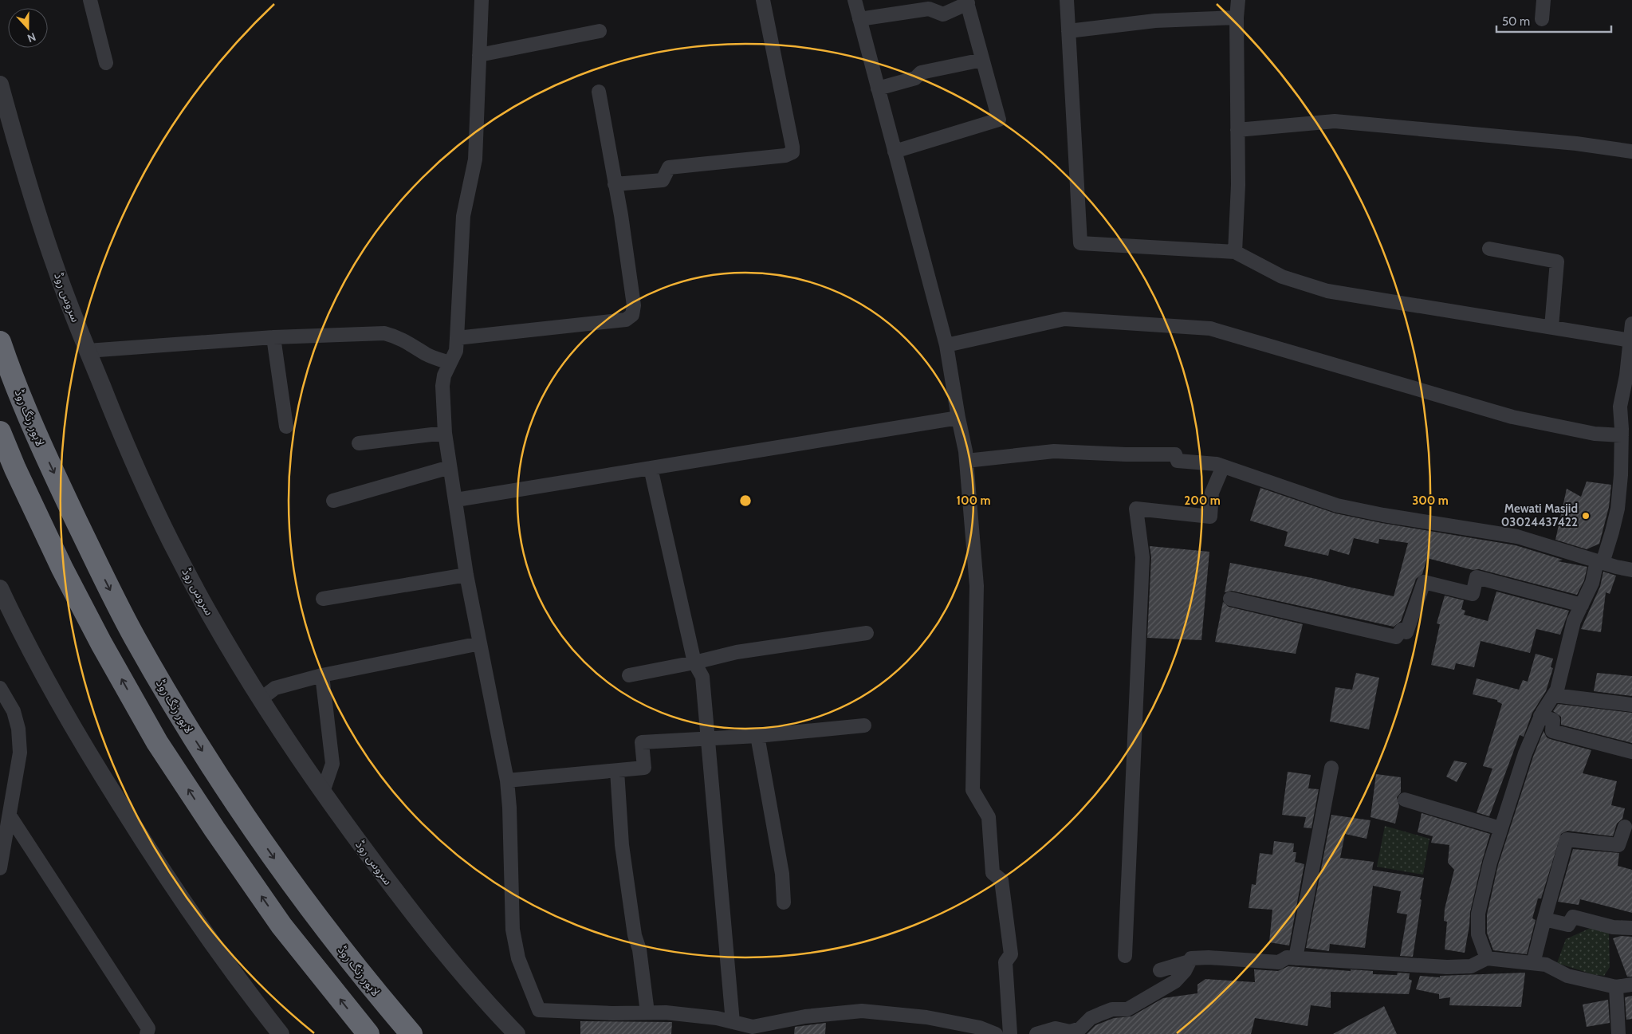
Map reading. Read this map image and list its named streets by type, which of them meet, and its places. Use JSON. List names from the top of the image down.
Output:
{
  "streets": {
    "highway": ["لاہور رنگ روڈ"],
    "street": ["سروس روڈ"]
  },
  "places": ["Mewati Masjid 03024437422"],
  "scale_bar": "50 m",
  "north": "bottom",
  "rings": ["100 m", "200 m", "300 m"]
}
